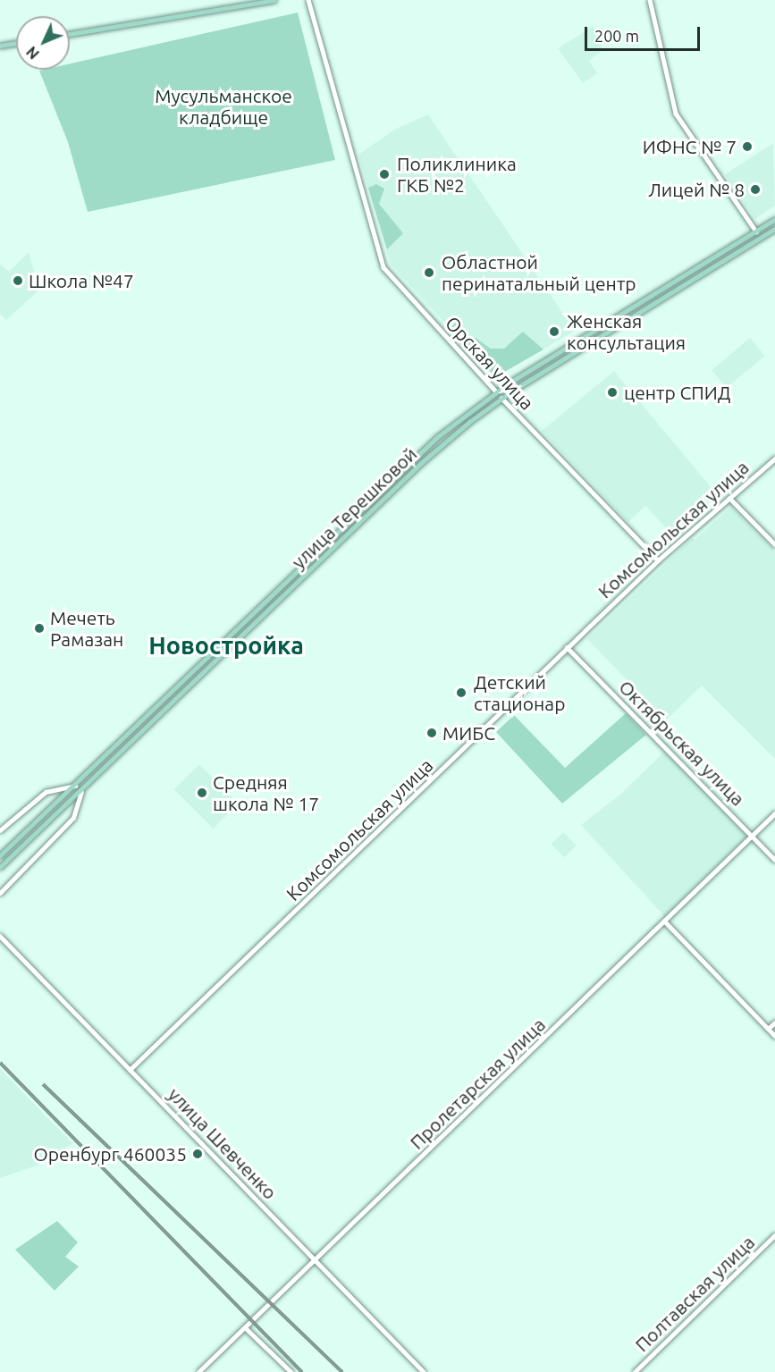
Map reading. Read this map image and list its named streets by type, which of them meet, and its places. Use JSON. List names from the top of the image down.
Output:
{
  "streets": {
    "main road": [
      "Орская улица",
      "улица Терешковой",
      "Комсомольская улица",
      "Октябрьская улица",
      "Пролетарская улица",
      "улица Шевченко",
      "Полтавская улица"
    ]
  },
  "crossings": [
    ["Орская улица", "улица Терешковой"],
    ["Орская улица", "Комсомольская улица"],
    ["Комсомольская улица", "Октябрьская улица"],
    ["Комсомольская улица", "улица Шевченко"],
    ["Октябрьская улица", "Пролетарская улица"],
    ["Пролетарская улица", "улица Шевченко"]
  ],
  "districts": ["Новостройка"],
  "parks": ["Мусульманское кладбище"],
  "places": [
    "ИФНС № 7",
    "Поликлиника ГКБ №2",
    "Лицей № 8",
    "Областной перинатальный центр",
    "Школа №47",
    "Женская консультация",
    "центр СПИД",
    "Мечеть Рамазан",
    "Детский стационар",
    "МИБС",
    "Средняя школа № 17",
    "Оренбург 460035"
  ],
  "scale_bar": "200 m",
  "north": "bottom left"
}
